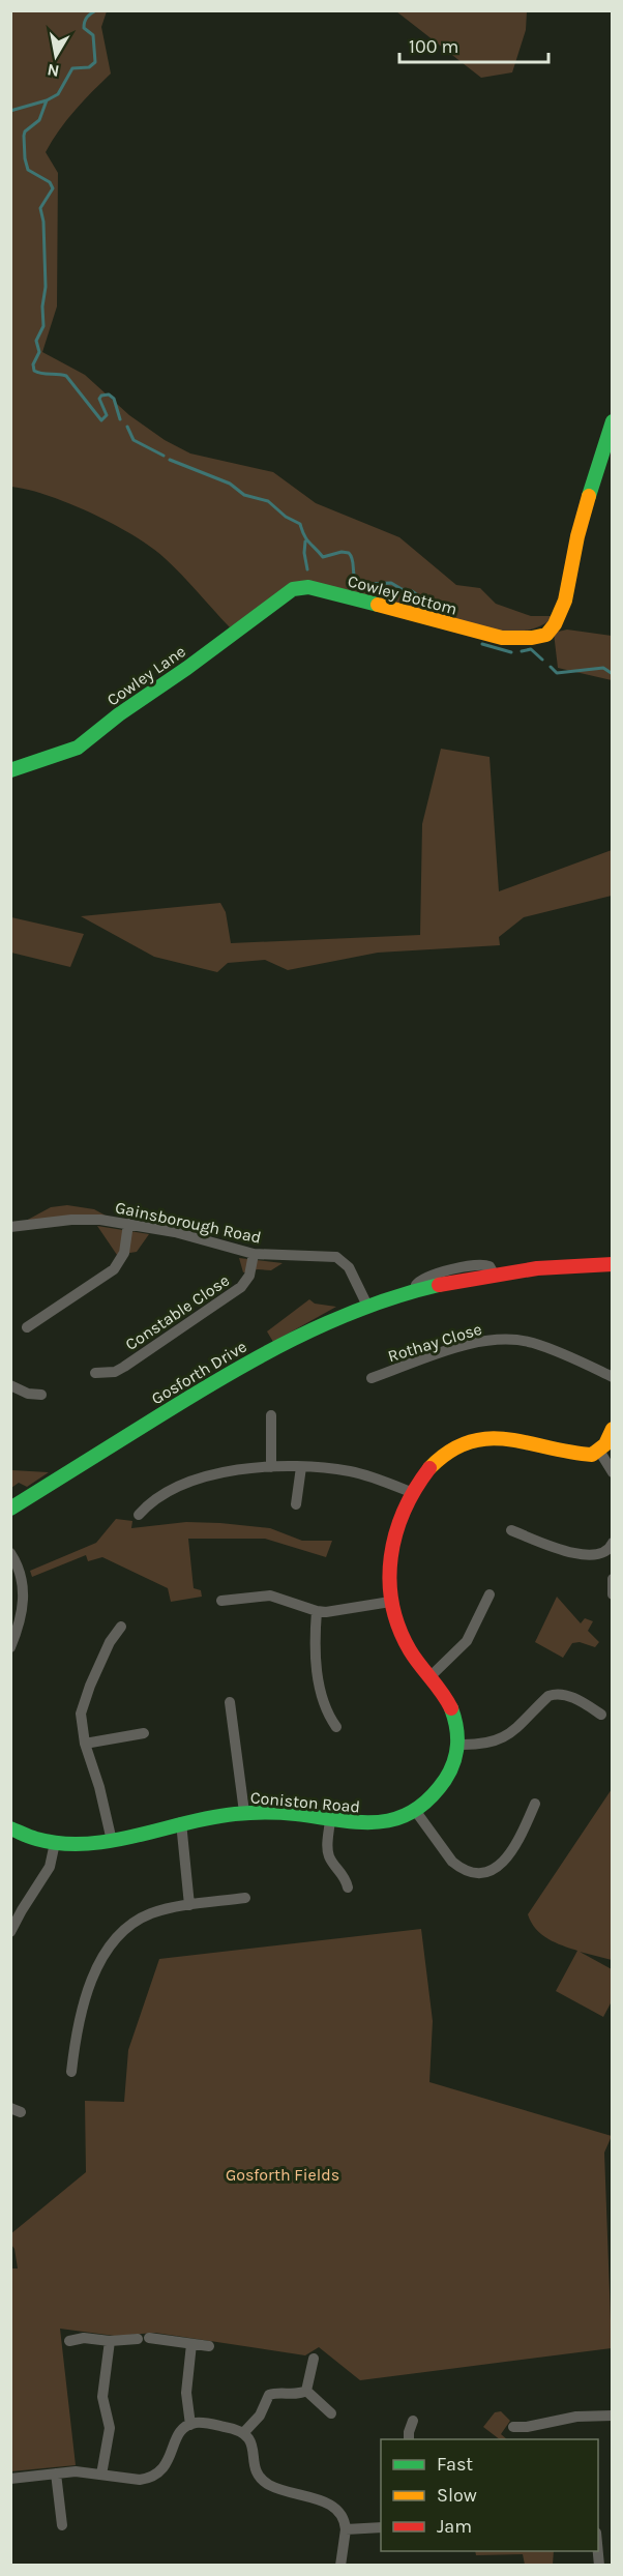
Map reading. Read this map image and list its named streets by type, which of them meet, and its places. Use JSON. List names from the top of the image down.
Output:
{
  "streets": {
    "street": [
      "Cowley Bottom",
      "Cowley Lane",
      "Gainsborough Road",
      "Constable Close",
      "Rothay Close",
      "Gosforth Drive",
      "Coniston Road"
    ]
  },
  "crossings": [
    ["Cowley Bottom", "Cowley Lane"],
    ["Gainsborough Road", "Constable Close"],
    ["Gainsborough Road", "Gosforth Drive"]
  ],
  "parks": ["Gosforth Fields"],
  "legend": ["Fast", "Slow", "Jam"],
  "scale_bar": "100 m",
  "north": "bottom"
}
